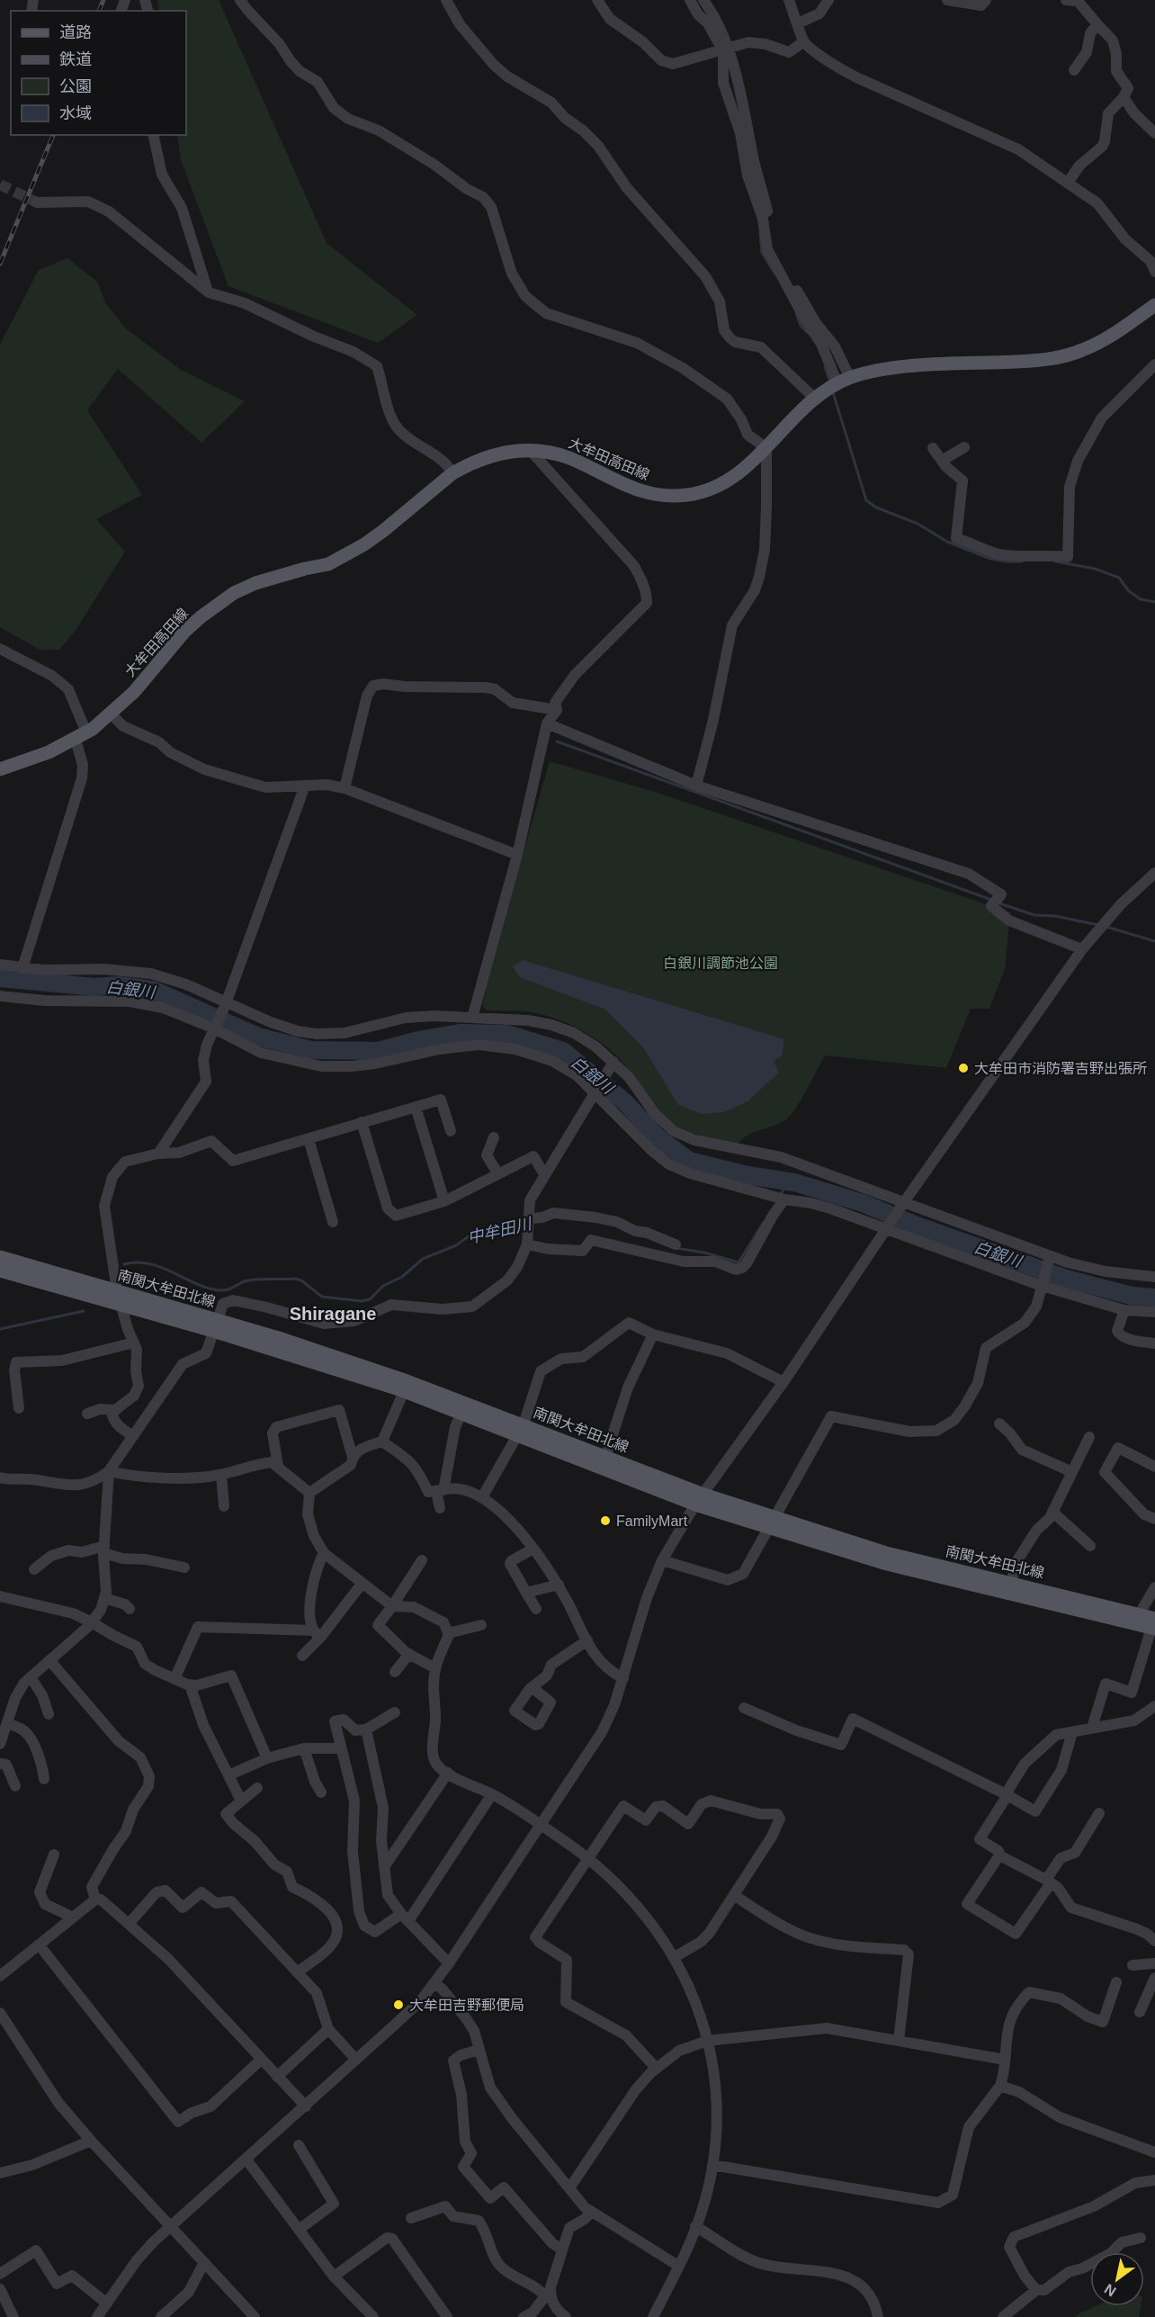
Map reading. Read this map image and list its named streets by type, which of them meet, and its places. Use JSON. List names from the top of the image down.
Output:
{
  "streets": {
    "main road": ["大牟田高田線", "南関大牟田北線"]
  },
  "districts": ["Shiragane"],
  "water": ["白銀川", "中牟田川"],
  "parks": ["白銀川調節池公園"],
  "places": ["大牟田市消防署吉野出張所", "FamilyMart", "大牟田吉野郵便局"],
  "legend": [
    "道路",
    "鉄道",
    "公園",
    "水域"
  ],
  "north": "bottom left"
}
